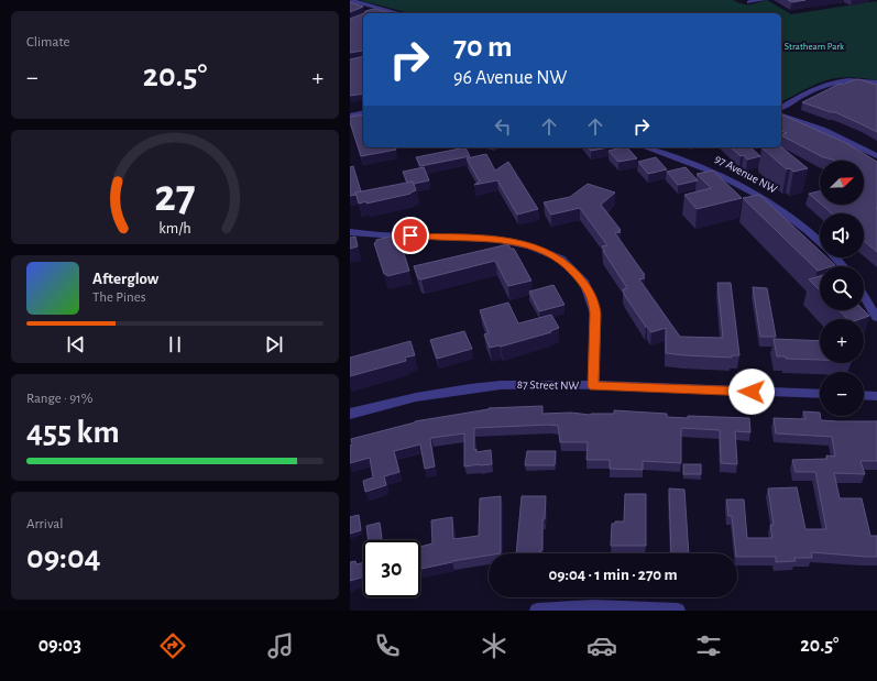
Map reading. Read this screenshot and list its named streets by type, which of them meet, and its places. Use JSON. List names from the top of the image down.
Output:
{
  "streets": {
    "street": ["97 Avenue NW", "87 Street NW"]
  },
  "parks": ["Strathearn Park"],
  "north": "top right",
  "page": {
    "tile": [
      "Climate",
      ["Range · 91%", "455 km"],
      ["Arrival", "09:04"]
    ],
    "turn": ["70 m", "96 Avenue NW"],
    "heat": ["−", "20.5°", "+"],
    "map_buttons": ["+", "−"],
    "song": ["Afterglow", "The Pines"],
    "limit": "30",
    "trip": "09:04 · 1 min · 270 m",
    "tabs": ["09:03", "20.5°"],
    "gauge": ["27", "km/h"]
  }
}
